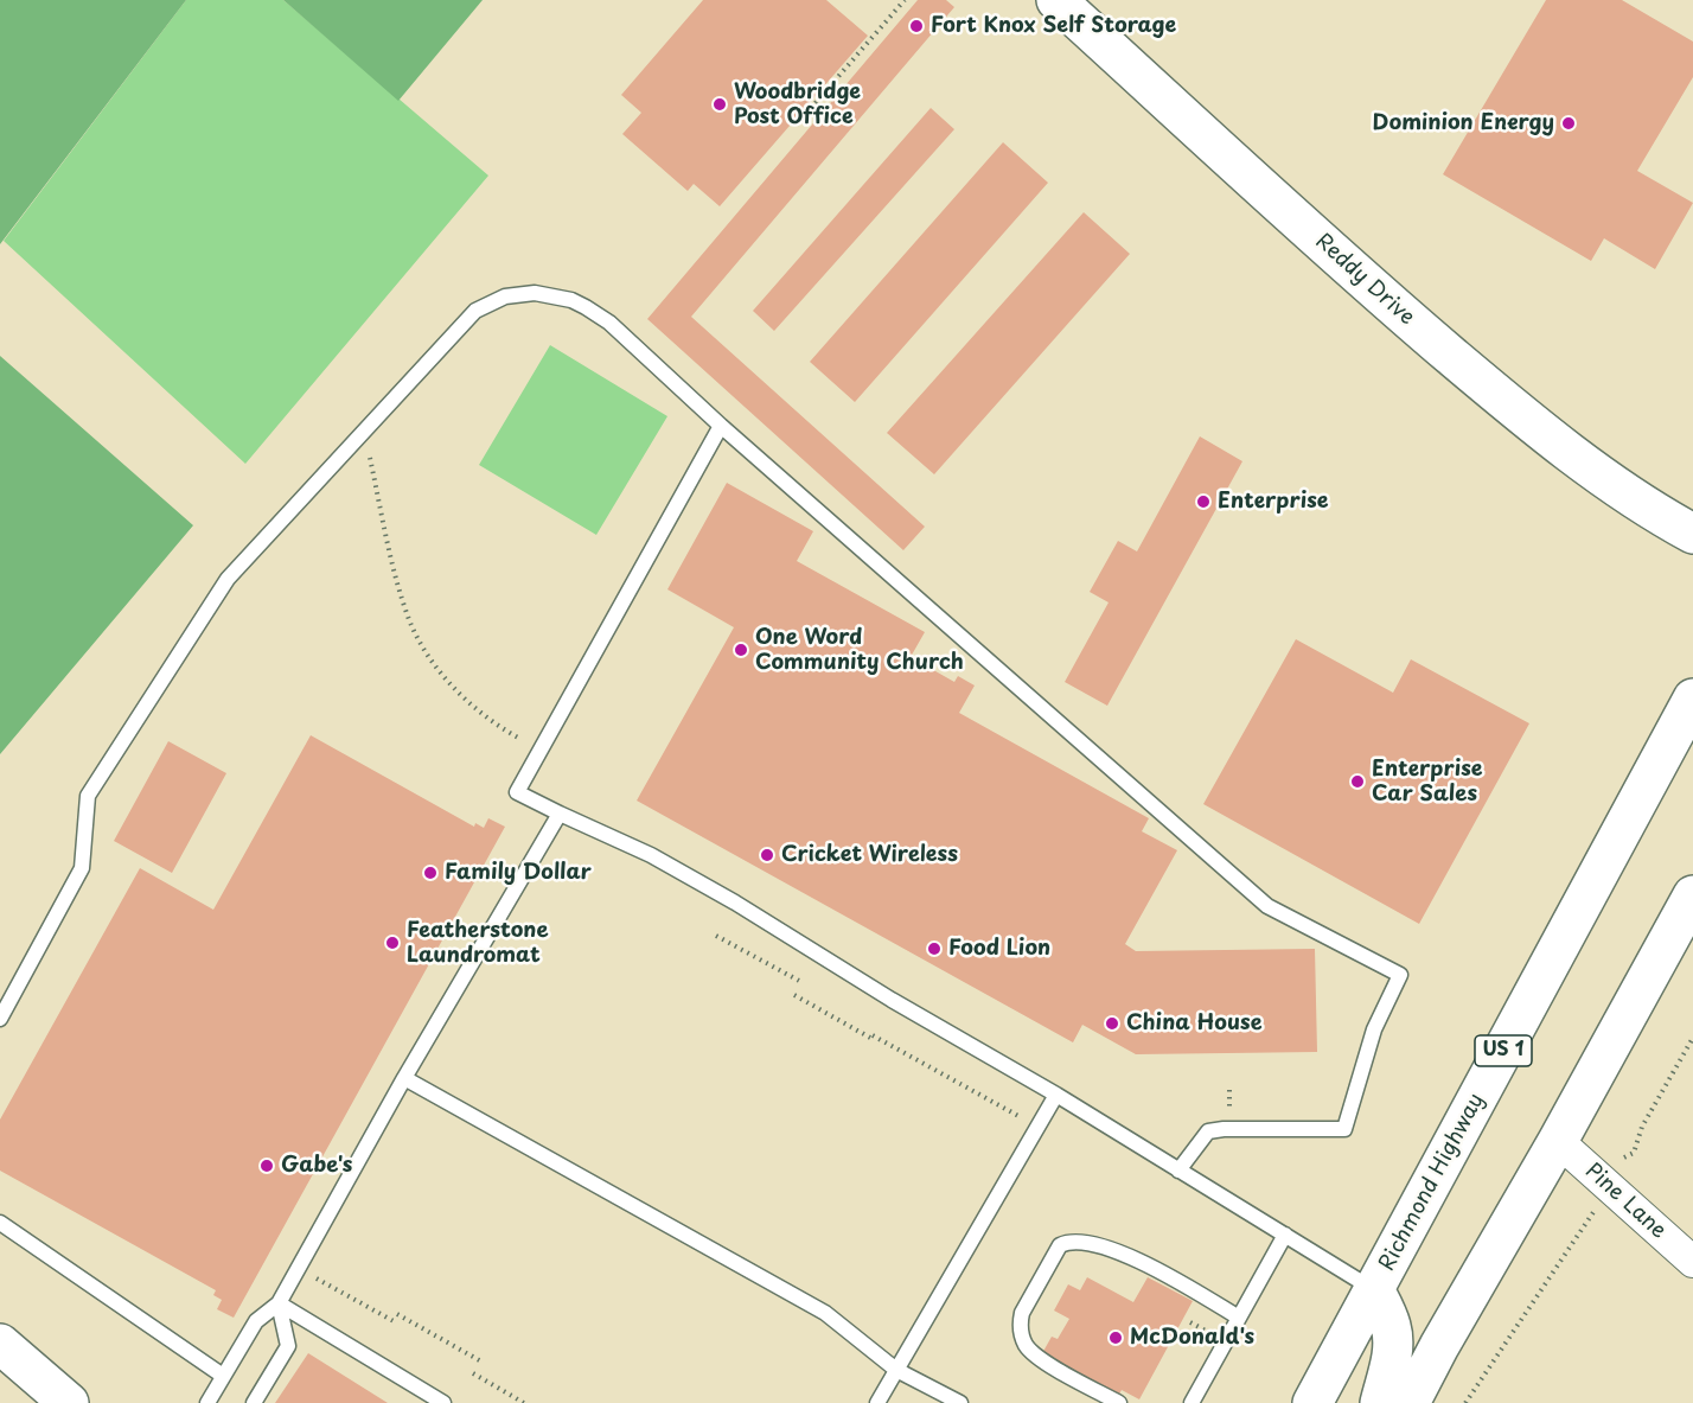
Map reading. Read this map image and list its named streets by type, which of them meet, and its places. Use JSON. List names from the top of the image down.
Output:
{
  "streets": {
    "main road": ["Reddy Drive", "US 1", "Richmond Highway"],
    "street": ["Pine Lane"]
  },
  "places": [
    "Fort Knox Self Storage",
    "Woodbridge Post Office",
    "Dominion Energy",
    "Enterprise",
    "One Word Community Church",
    "Enterprise Car Sales",
    "Cricket Wireless",
    "Family Dollar",
    "Featherstone Laundromat",
    "Food Lion",
    "China House",
    "Gabe's",
    "McDonald's"
  ]
}
